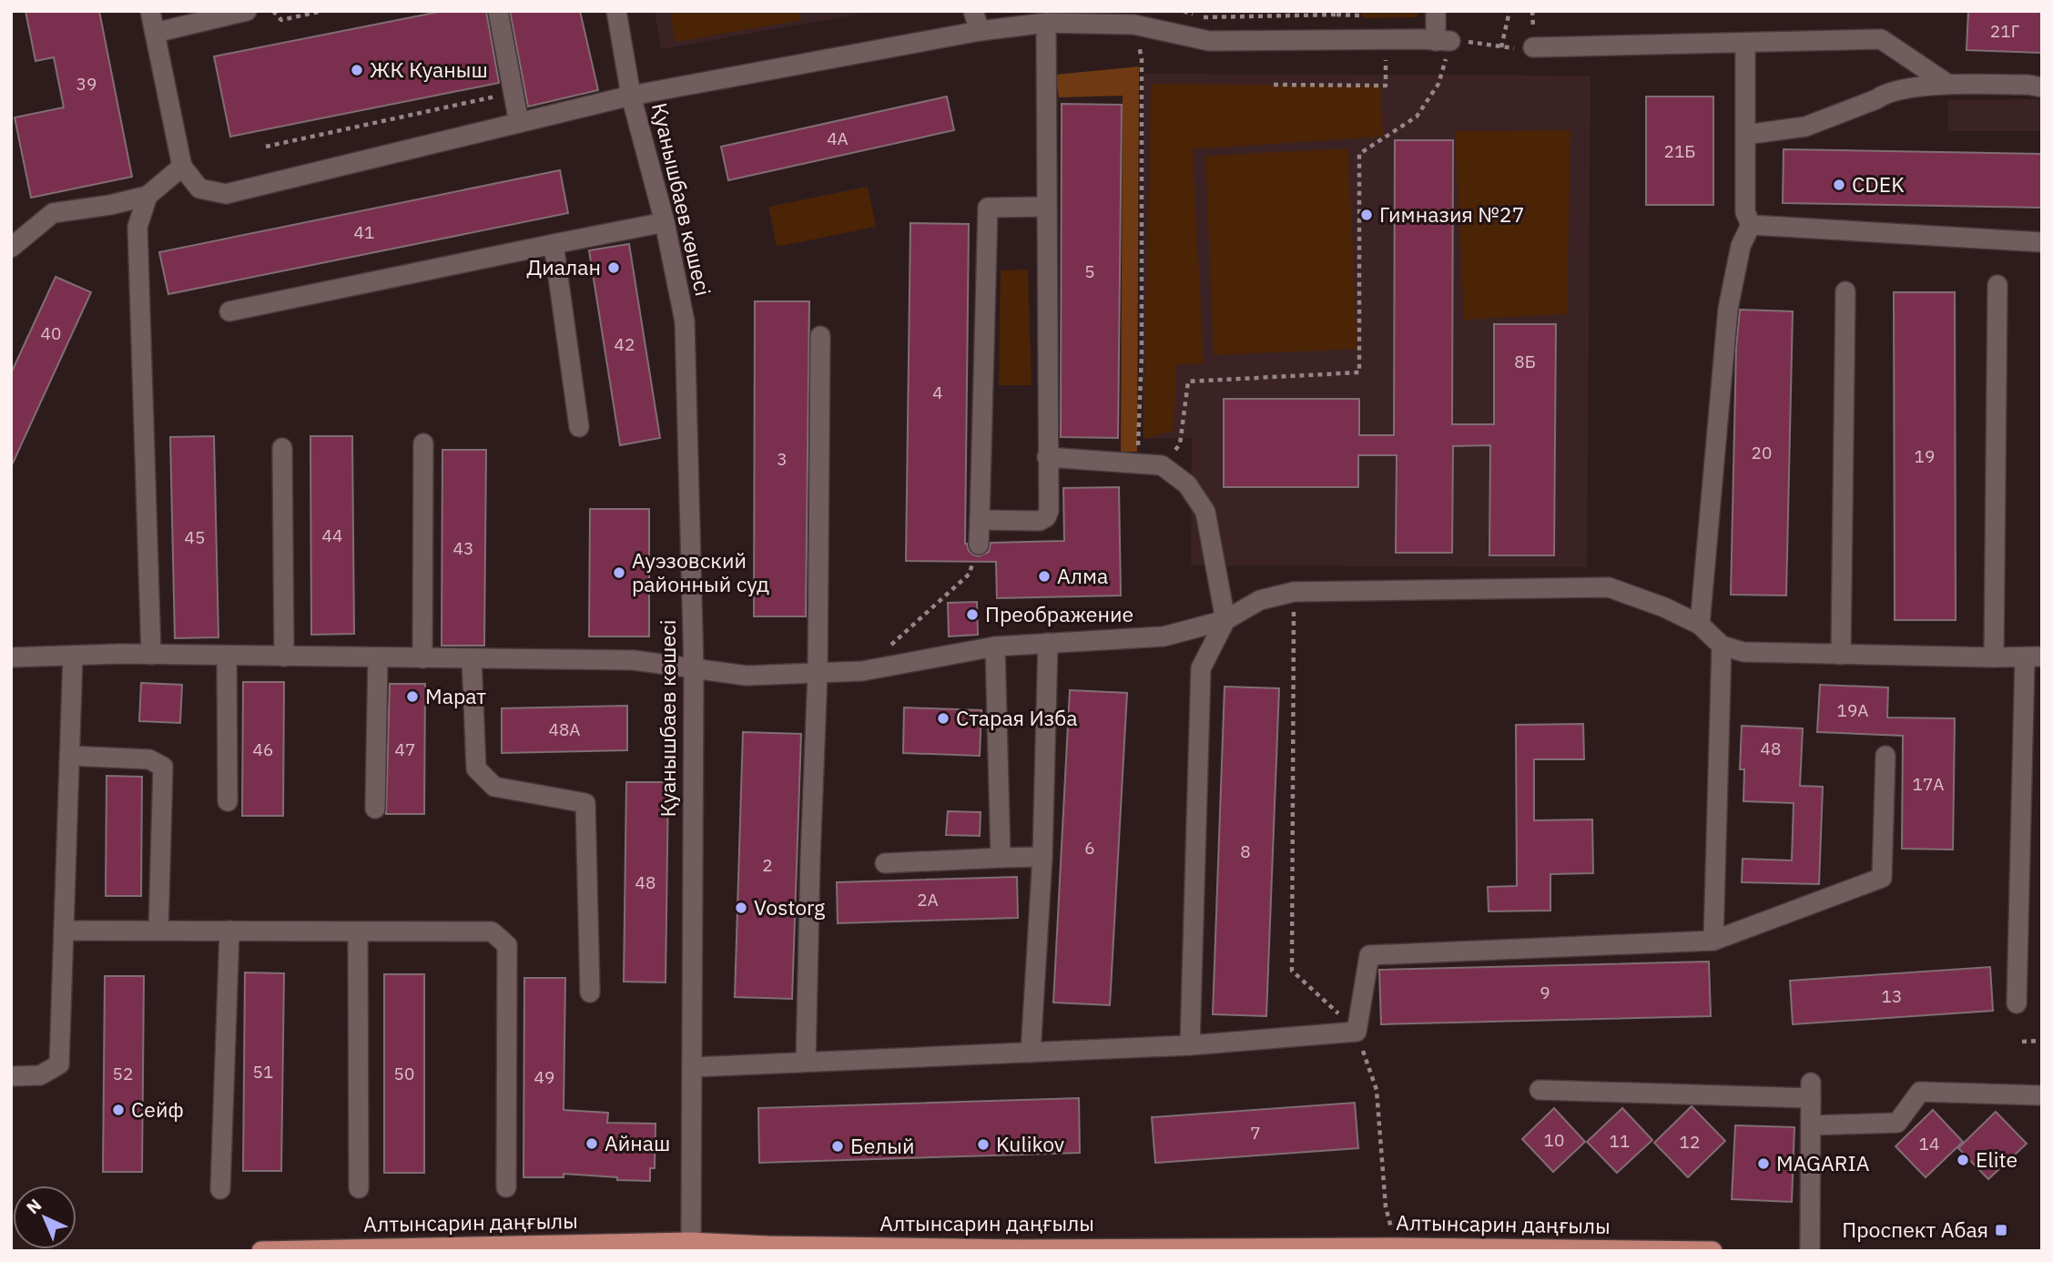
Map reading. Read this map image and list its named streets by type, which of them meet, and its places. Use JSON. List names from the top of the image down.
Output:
{
  "streets": {
    "main road": ["Алтынсарин даңғылы"],
    "street": ["Қуанышбаев көшесі"]
  },
  "crossings": [
    ["Қуанышбаев көшесі", "Алтынсарин даңғылы"]
  ],
  "places": {
    "other": [
      "ЖК Куаныш",
      "CDEK",
      "Гимназия №27",
      "Диалан",
      "Ауэзовский районный суд",
      "Алма",
      "Преображение",
      "Марат",
      "Старая Изба",
      "Vostorg",
      "Сейф",
      "Айнаш",
      "Kulikov",
      "Белый",
      "Elite",
      "MAGARIA"
    ],
    "transit": ["Проспект Абая"]
  },
  "house_numbers": [
    "21Г",
    "39",
    "4А",
    "21Б",
    "41",
    "5",
    "40",
    "42",
    "8Б",
    "4",
    "20",
    "19",
    "3",
    "44",
    "45",
    "43",
    "19А",
    "48А",
    "48",
    "46",
    "47",
    "17А",
    "6",
    "8",
    "2",
    "48",
    "2А",
    "9",
    "13",
    "51",
    "52",
    "50",
    "49",
    "7",
    "10",
    "11",
    "12",
    "14"
  ],
  "north": "top left"
}
